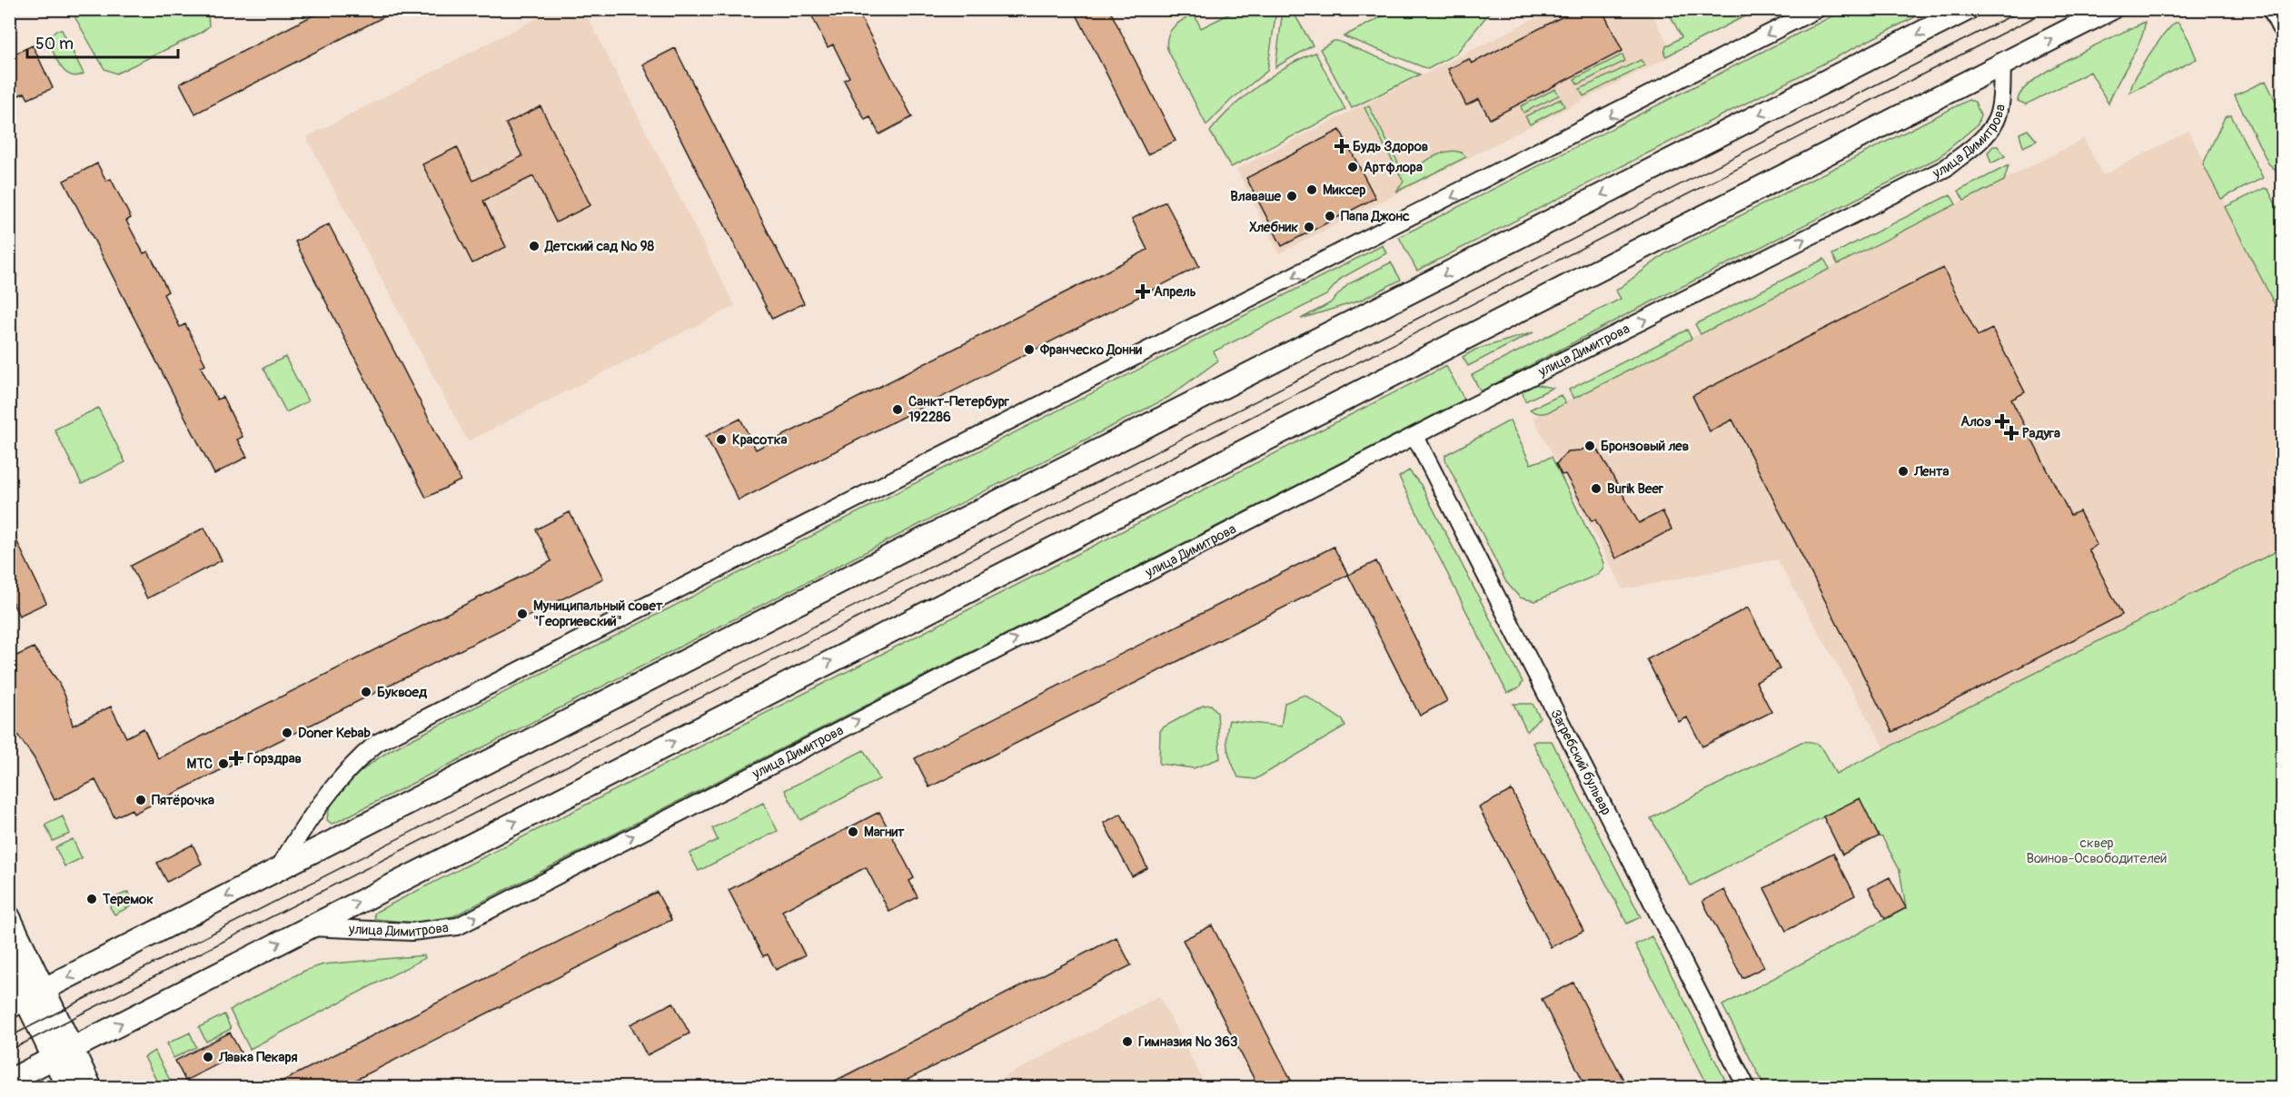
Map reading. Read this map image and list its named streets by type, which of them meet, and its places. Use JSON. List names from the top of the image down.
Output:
{
  "streets": {
    "street": ["улица Димитрова", "Загребский бульвар"]
  },
  "crossings": [
    ["улица Димитрова", "Загребский бульвар"]
  ],
  "parks": ["сквер Воинов-Освободителей"],
  "places": {
    "health": [
      "Будь Здоров",
      "Апрель",
      "Алоэ",
      "Радуга",
      "Горздрав"
    ],
    "other": [
      "Артфлора",
      "Миксер",
      "Влаваше",
      "Папа Джонс",
      "Хлебник",
      "Детский сад № 98",
      "Франческо Донни",
      "Санкт-Петербург 192286",
      "Красотка",
      "Бронзовый лев",
      "Лента",
      "Burik Beer",
      "Муниципальный совет \"Георгиевский\"",
      "Буквоед",
      "Doner Kebab",
      "МТС",
      "Пятёрочка",
      "Магнит",
      "Теремок",
      "Гимназия № 363",
      "Лавка Пекаря"
    ]
  },
  "scale_bar": "50 m"
}
